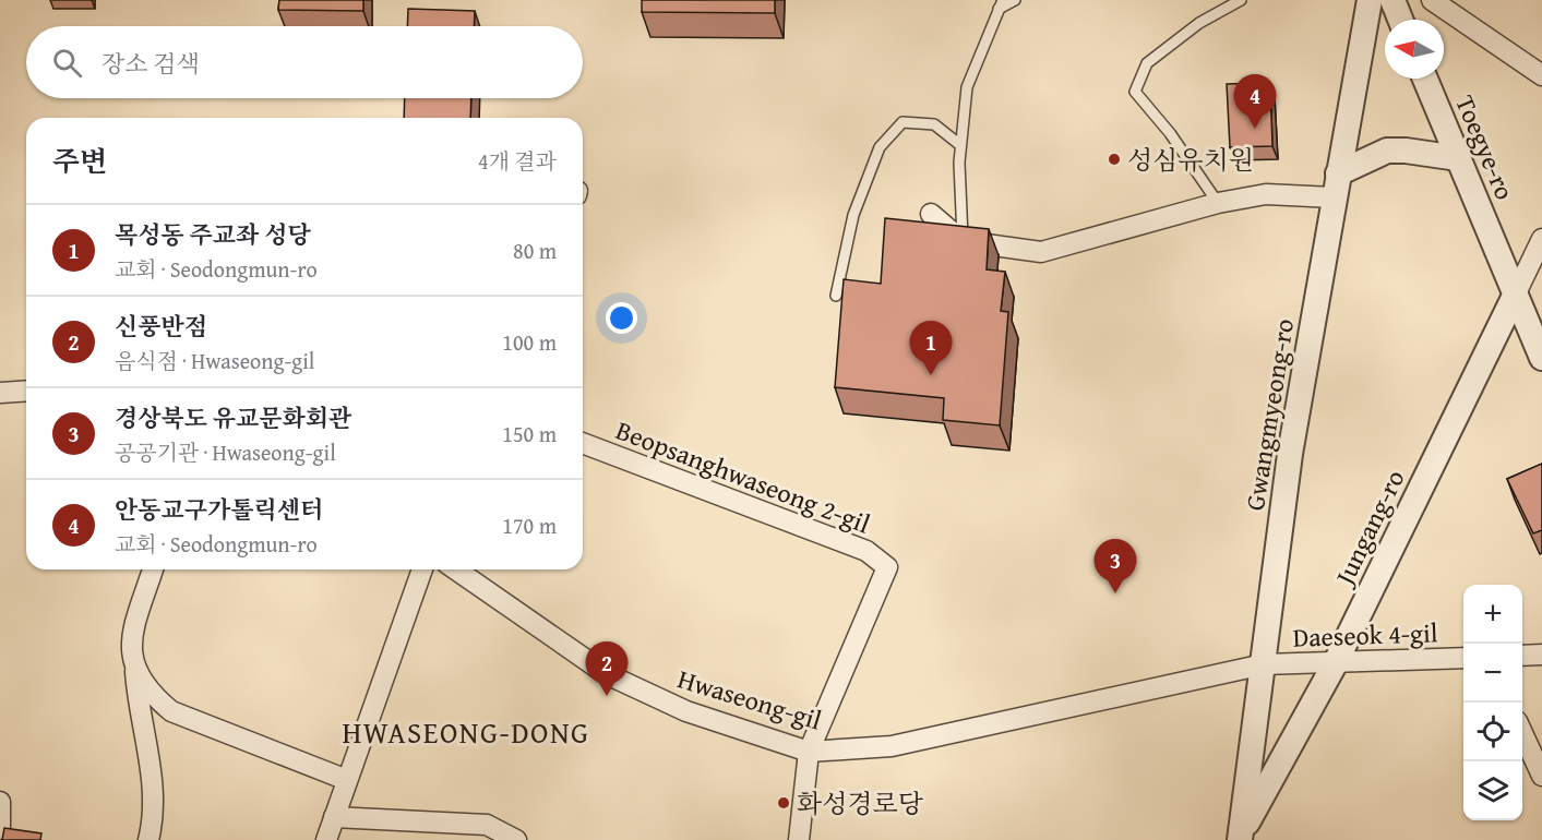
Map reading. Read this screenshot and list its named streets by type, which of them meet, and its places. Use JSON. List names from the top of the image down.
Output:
{
  "streets": {
    "street": [
      "Toegye-ro",
      "Gwangmyeong-ro",
      "Beopsanghwaseong 2-gil",
      "Jungang-ro",
      "Daeseok 4-gil",
      "Hwaseong-gil"
    ]
  },
  "crossings": [
    ["Toegye-ro", "Jungang-ro"],
    ["Gwangmyeong-ro", "Jungang-ro"],
    ["Gwangmyeong-ro", "Daeseok 4-gil"],
    ["Gwangmyeong-ro", "Hwaseong-gil"],
    ["Beopsanghwaseong 2-gil", "Hwaseong-gil"],
    ["Jungang-ro", "Daeseok 4-gil"],
    ["Daeseok 4-gil", "Hwaseong-gil"]
  ],
  "districts": ["HWASEONG-DONG"],
  "places": ["성심유치원", "화성경로당"],
  "north": "left",
  "page": {
    "search": "장소 검색",
    "pins": [
      "4",
      "1",
      "3",
      "2"
    ],
    "heading": ["주변", "4개 결과"],
    "list": [
      {
        "mark": "1",
        "name": "목성동 주교좌 성당",
        "note": "교회 · Seodongmun-ro",
        "value": "80 m"
      },
      {
        "mark": "2",
        "name": "신풍반점",
        "note": "음식점 · Hwaseong-gil",
        "value": "100 m"
      },
      {
        "mark": "3",
        "name": "경상북도 유교문화회관",
        "note": "공공기관 · Hwaseong-gil",
        "value": "150 m"
      },
      {
        "mark": "4",
        "name": "안동교구가톨릭센터",
        "note": "교회 · Seodongmun-ro",
        "value": "170 m"
      }
    ],
    "map_buttons": ["+", "−"]
  }
}
